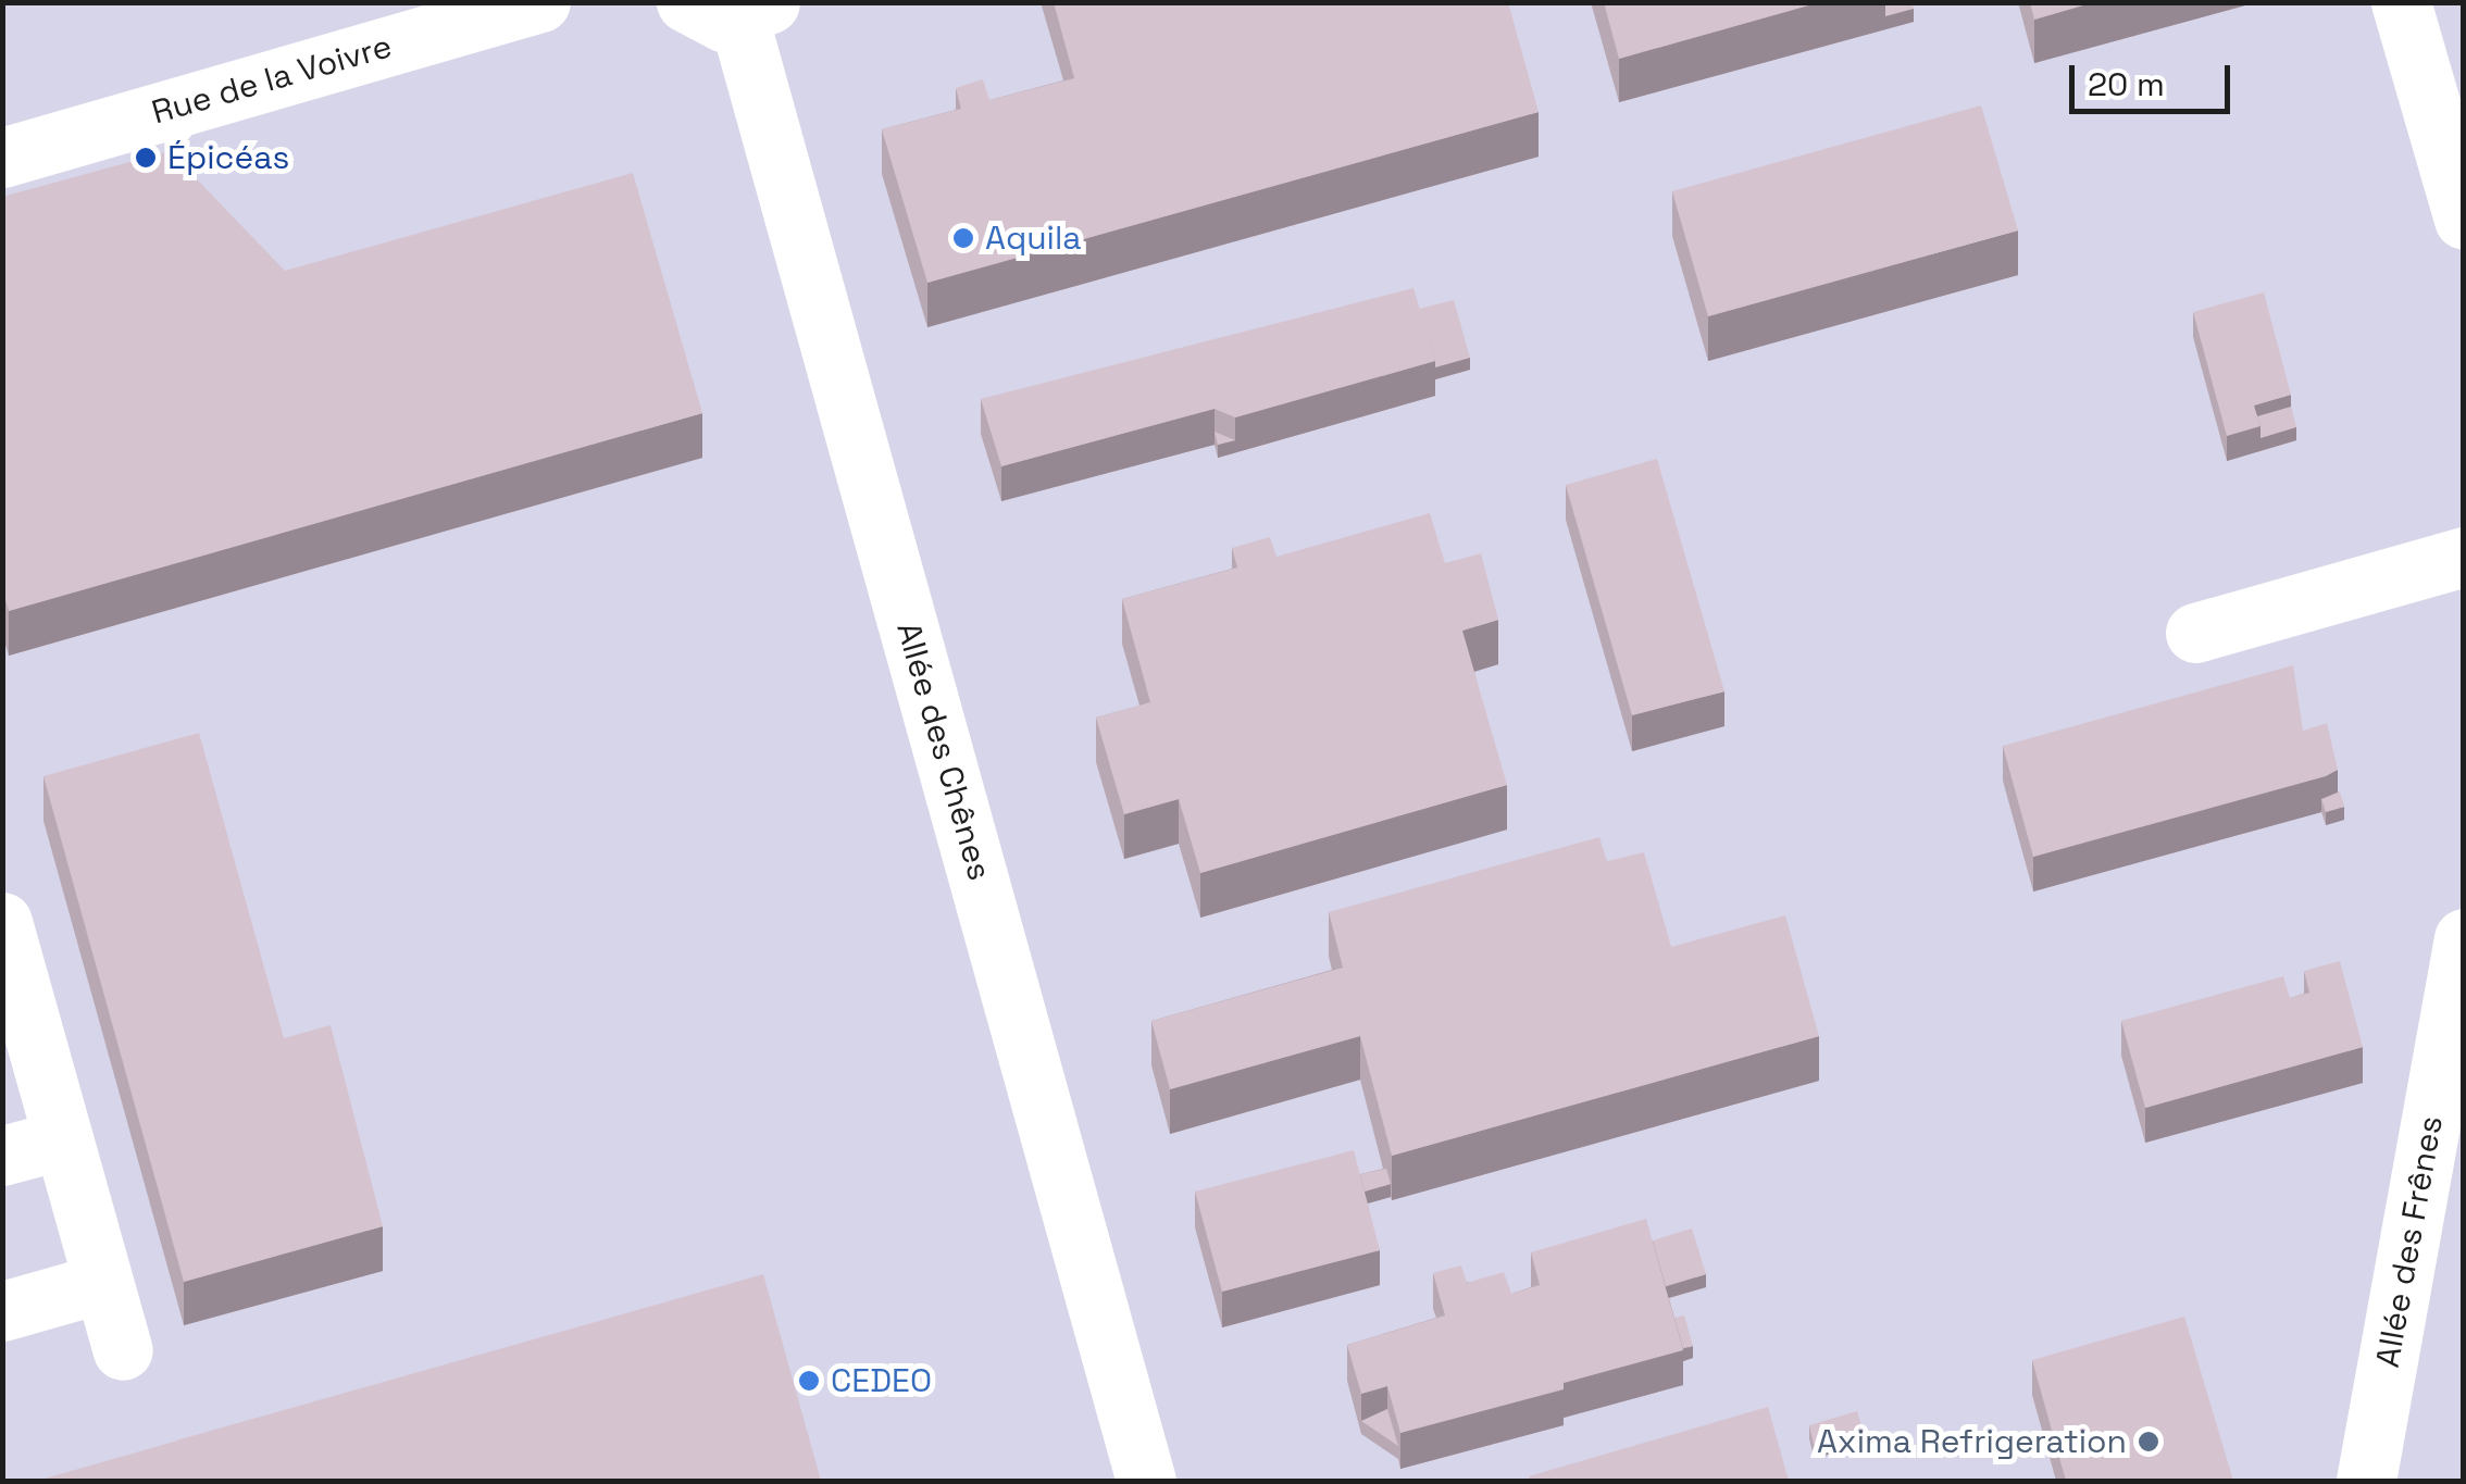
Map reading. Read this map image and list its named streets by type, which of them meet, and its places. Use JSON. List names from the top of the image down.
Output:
{
  "streets": {
    "street": ["Rue de la Voivre", "Allée des Chênes", "Allée des Frênes"]
  },
  "places": [
    "Épicéas",
    "Aquila",
    "CEDEO",
    "Axima Refrigeration"
  ],
  "scale_bar": "20 m"
}
